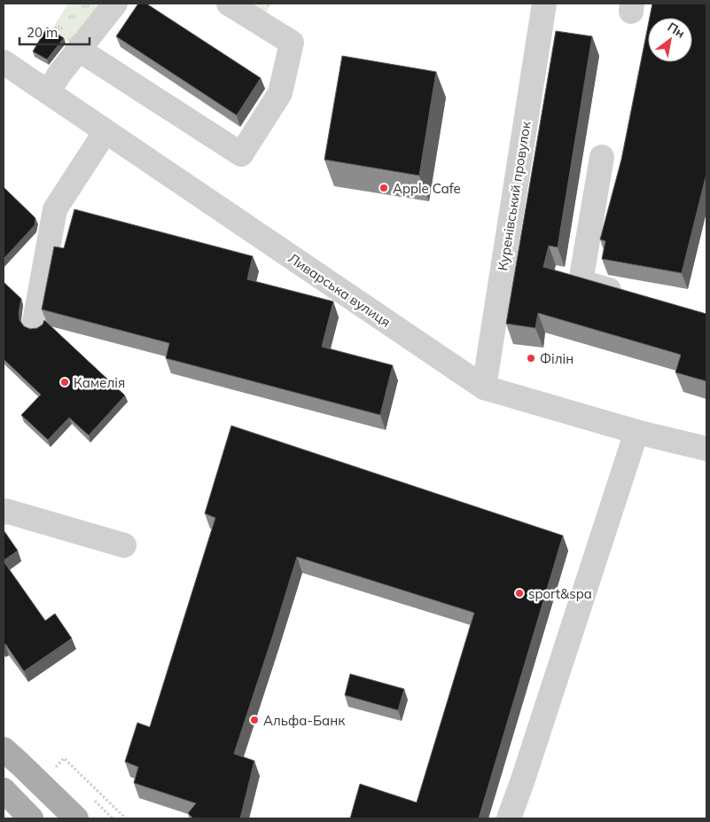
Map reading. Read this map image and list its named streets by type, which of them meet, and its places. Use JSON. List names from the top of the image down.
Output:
{
  "streets": {
    "street": ["Куренівський провулок", "Ливарська вулиця"]
  },
  "crossings": [
    ["Куренівський провулок", "Ливарська вулиця"]
  ],
  "places": [
    "Apple Cafe",
    "Філін",
    "Камелія",
    "sport&spa",
    "Альфа-Банк"
  ],
  "scale_bar": "20 m",
  "north": "top right"
}
